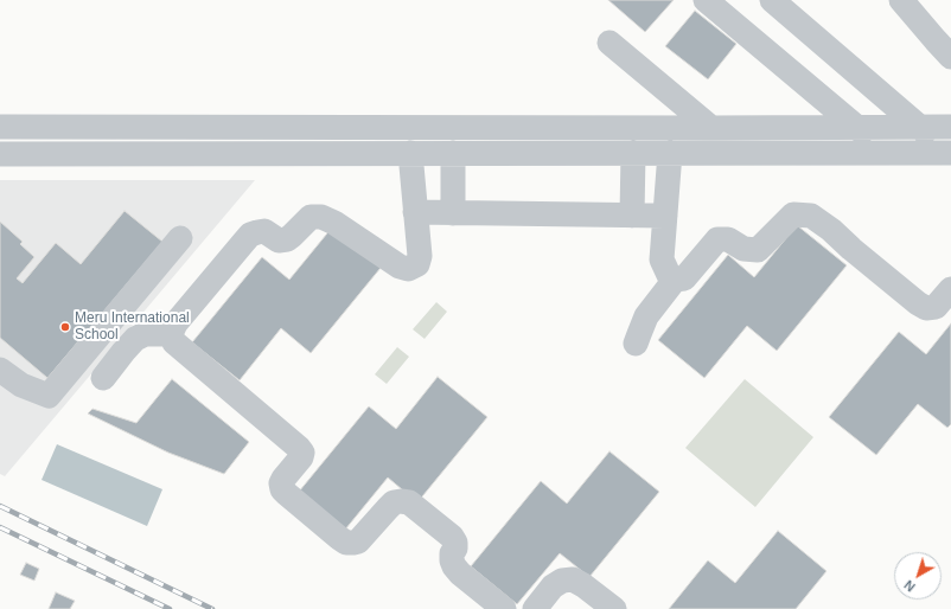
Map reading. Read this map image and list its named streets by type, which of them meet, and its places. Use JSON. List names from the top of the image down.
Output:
{
  "places": ["Meru International School"],
  "north": "bottom left"
}
